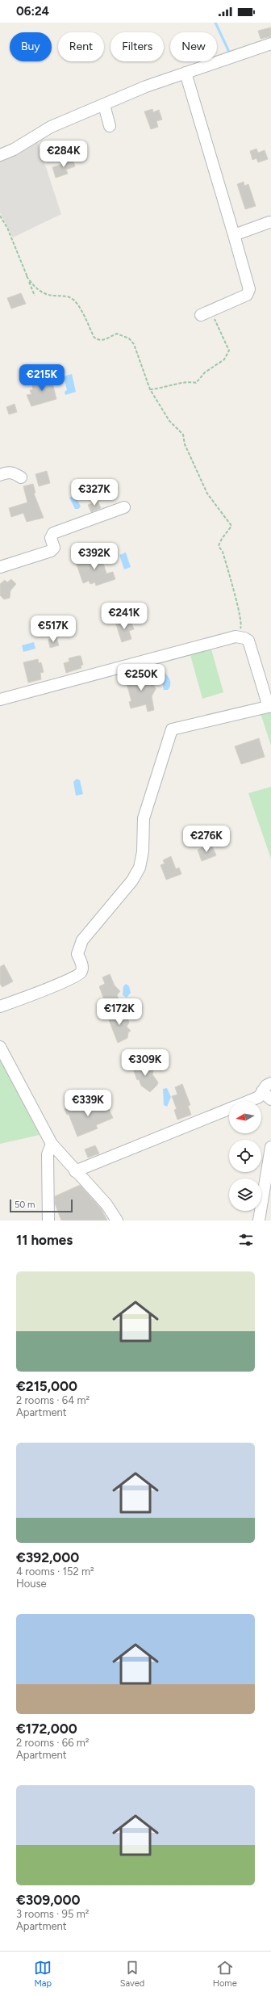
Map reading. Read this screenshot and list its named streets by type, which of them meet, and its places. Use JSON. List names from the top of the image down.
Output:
{
  "scale_bar": "50 m",
  "north": "left",
  "page": {
    "status": "06:24",
    "chip": [
      "Buy",
      "Rent",
      "Filters",
      "New"
    ],
    "price": [
      "€284K",
      "€215K",
      "€327K",
      "€392K",
      "€241K",
      "€517K",
      "€250K",
      "€276K",
      "€172K",
      "€309K",
      "€339K"
    ],
    "scale": "50 m",
    "heading": "11 homes",
    "list": [
      {
        "name": "€215,000",
        "note": "2 rooms · 64 m² · Apartment"
      },
      {
        "name": "€392,000",
        "note": "4 rooms · 152 m² · House"
      },
      {
        "name": "€172,000",
        "note": "2 rooms · 66 m² · Apartment"
      },
      {
        "name": "€309,000",
        "note": "3 rooms · 95 m² · Apartment"
      }
    ],
    "tabs": ["Map", "Saved", "Home"]
  }
}
